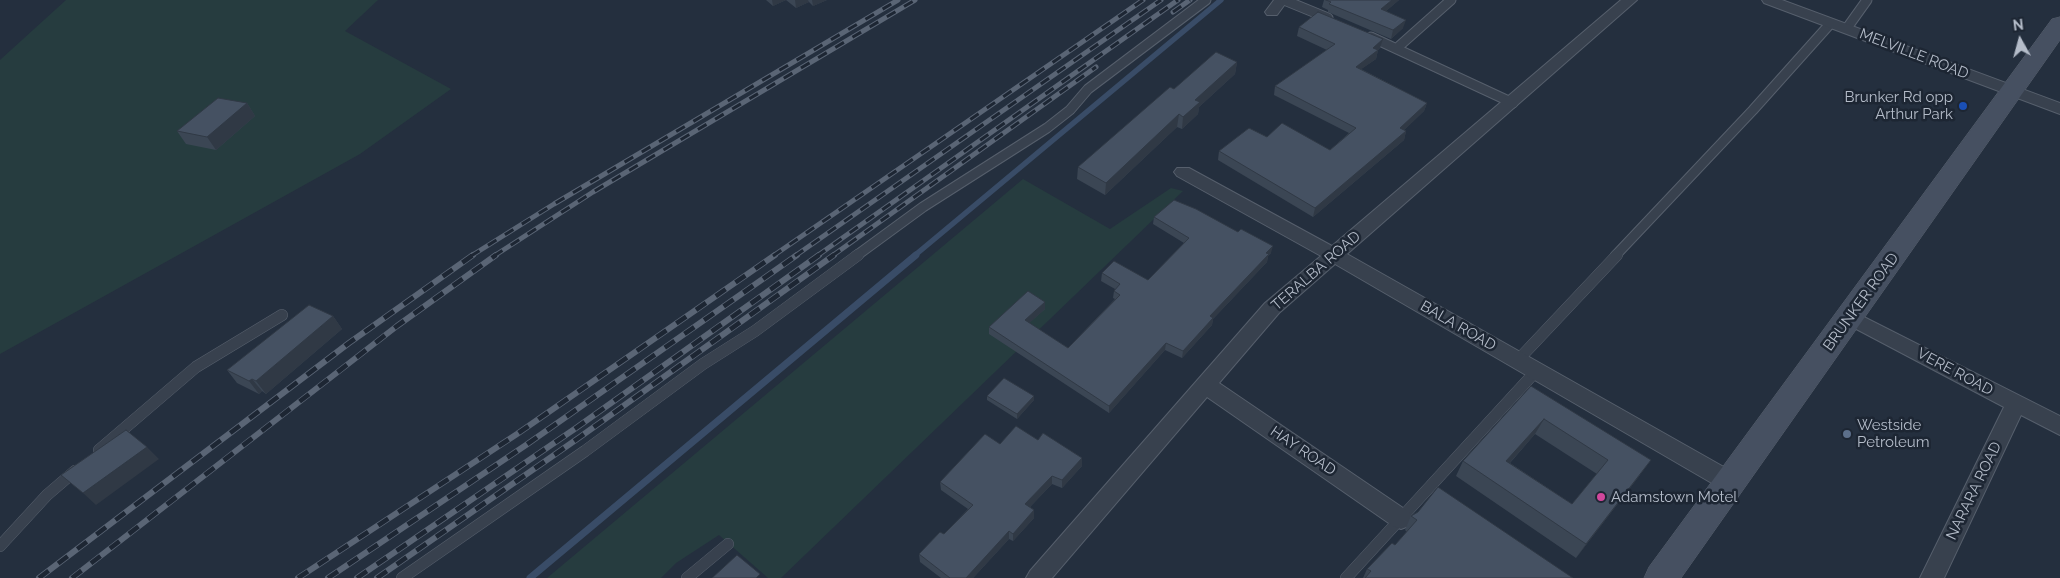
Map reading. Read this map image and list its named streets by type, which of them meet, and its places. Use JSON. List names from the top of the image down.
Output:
{
  "streets": {
    "main road": ["BRUNKER ROAD"],
    "street": [
      "MELVILLE ROAD",
      "TERALBA ROAD",
      "BALA ROAD",
      "VERE ROAD",
      "HAY ROAD",
      "NARARA ROAD"
    ]
  },
  "crossings": [
    ["MELVILLE ROAD", "BRUNKER ROAD"],
    ["TERALBA ROAD", "BALA ROAD"],
    ["TERALBA ROAD", "HAY ROAD"],
    ["BRUNKER ROAD", "BALA ROAD"],
    ["BRUNKER ROAD", "VERE ROAD"],
    ["VERE ROAD", "NARARA ROAD"]
  ],
  "places": ["Brunker Rd opp Arthur Park", "Westside Petroleum", "Adamstown Motel"],
  "north": "top"
}
